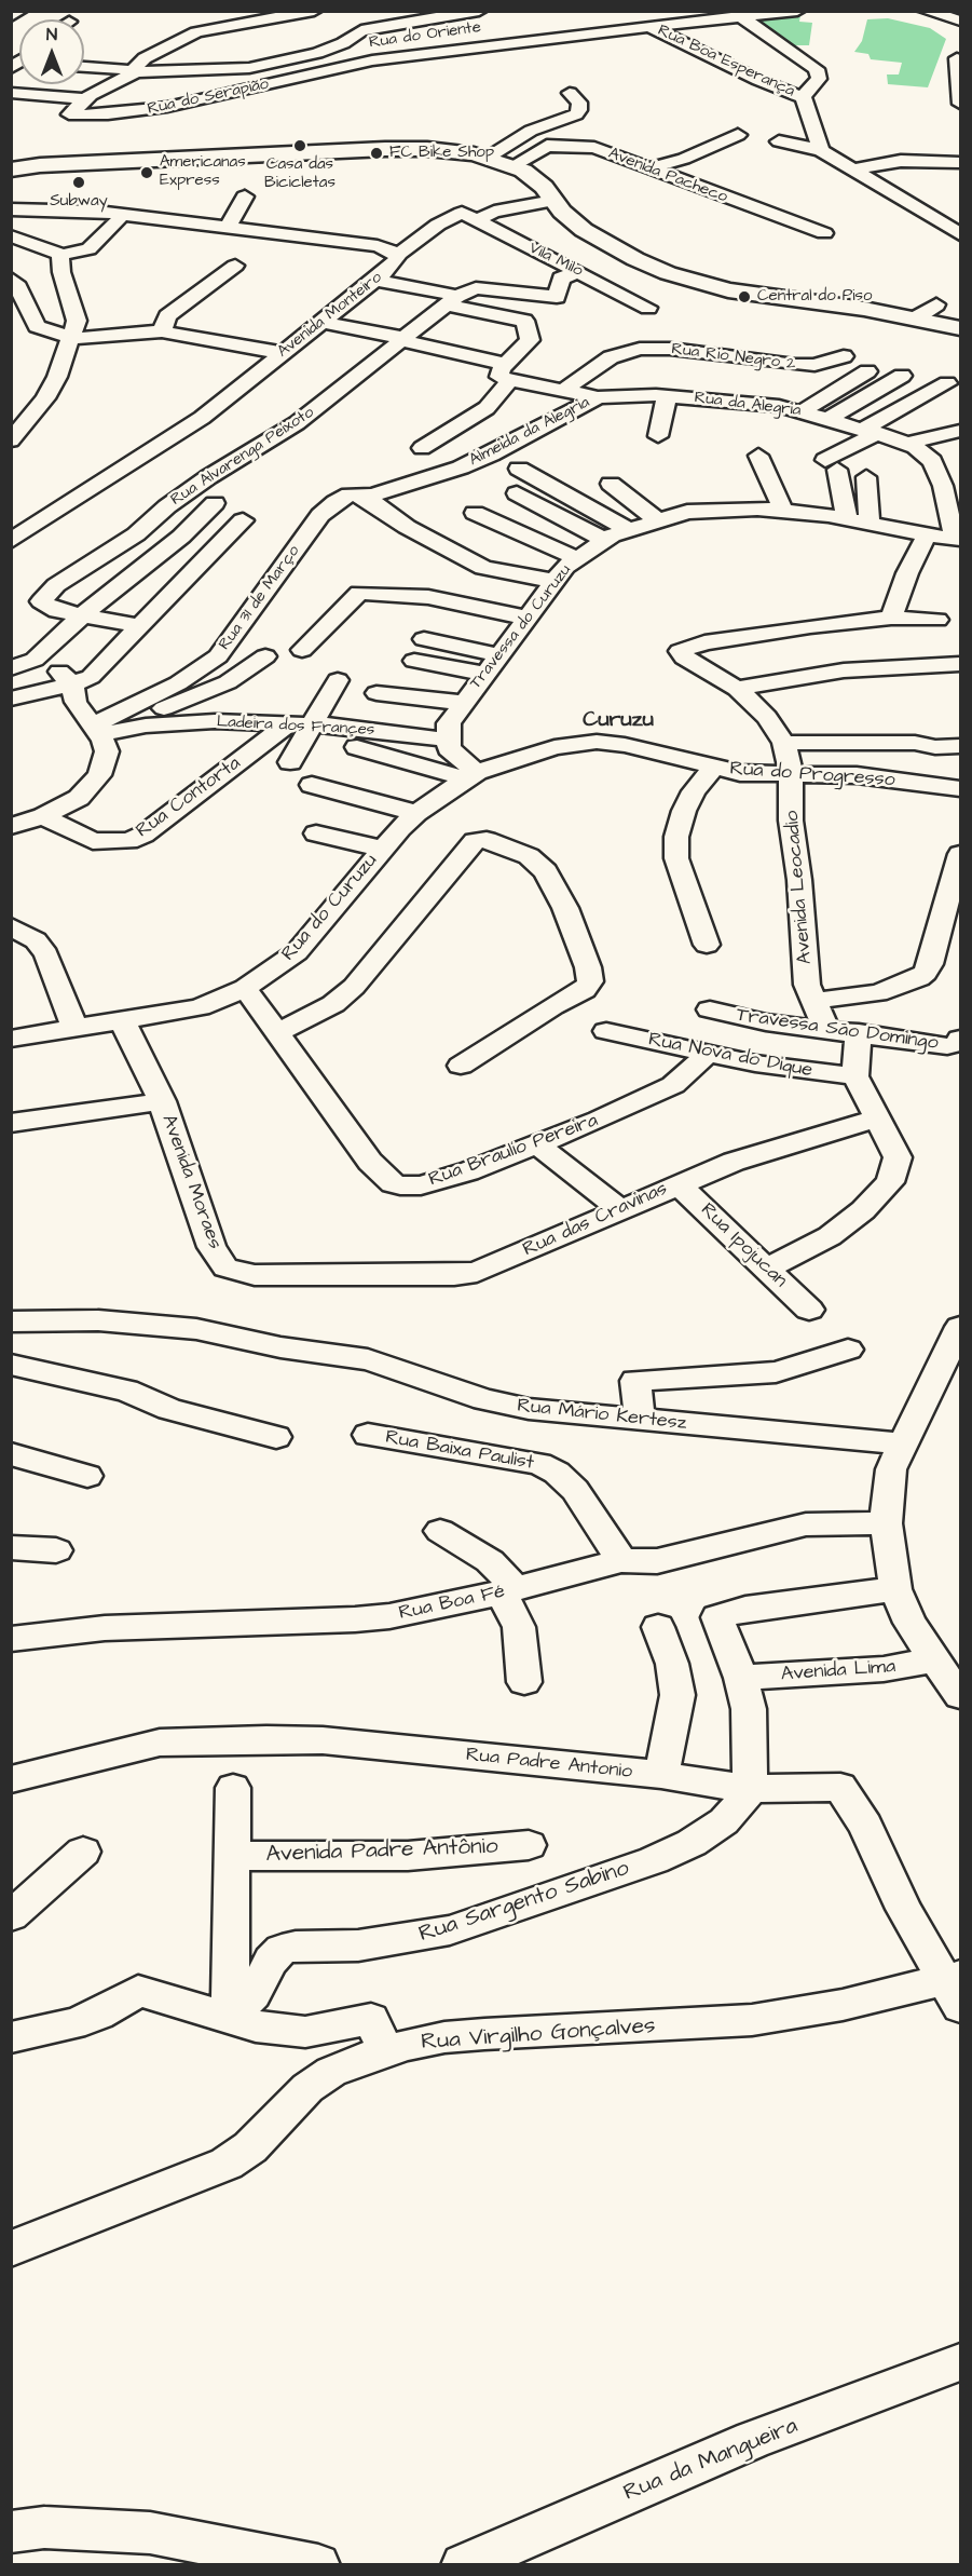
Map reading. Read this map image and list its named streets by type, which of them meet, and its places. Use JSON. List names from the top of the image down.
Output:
{
  "streets": {
    "street": [
      "Rua do Oriente",
      "Rua Boa Esperança",
      "Rua do Serapião",
      "Avenida Pacheco",
      "Vila Milo",
      "Avenida Monteiro",
      "Rua Rio Negro 2",
      "Rua da Alegria",
      "Almeida da Alegria",
      "Rua Alvarenga Peixoto",
      "Rua 31 de Março",
      "Travessa do Curuzu",
      "Ladeira dos Françes",
      "Rua do Progresso",
      "Rua Contorta",
      "Avenida Leocadio",
      "Rua do Curuzu",
      "Travessa Sāo Domingo",
      "Rua Nova do Dique",
      "Rua Braulio Pereira",
      "Avenida Moraes",
      "Rua das Cravinas",
      "Rua Ipojucan",
      "Rua Mário Kertesz",
      "Rua Baixa Paulist",
      "Rua Boa Fé",
      "Avenida Lima",
      "Rua Padre Antonio",
      "Avenida Padre Antônio",
      "Rua Sargento Sabino",
      "Rua Virgilho Gonçalves",
      "Rua da Mangueira"
    ]
  },
  "crossings": [
    ["Rua do Oriente", "Rua Boa Esperança"],
    ["Rua do Oriente", "Rua do Serapião"],
    ["Avenida Monteiro", "Rua da Alegria"],
    ["Rua Rio Negro 2", "Rua da Alegria"],
    ["Rua da Alegria", "Almeida da Alegria"],
    ["Rua da Alegria", "Rua Alvarenga Peixoto"],
    ["Rua da Alegria", "Travessa do Curuzu"],
    ["Almeida da Alegria", "Rua 31 de Março"],
    ["Rua 31 de Março", "Ladeira dos Françes"],
    ["Travessa do Curuzu", "Ladeira dos Françes"],
    ["Ladeira dos Françes", "Rua Contorta"],
    ["Rua do Progresso", "Avenida Leocadio"],
    ["Rua do Progresso", "Rua do Curuzu"],
    ["Avenida Leocadio", "Travessa Sāo Domingo"],
    ["Rua do Curuzu", "Rua Braulio Pereira"],
    ["Rua do Curuzu", "Avenida Moraes"],
    ["Rua Nova do Dique", "Rua Braulio Pereira"],
    ["Avenida Moraes", "Rua das Cravinas"],
    ["Rua das Cravinas", "Rua Ipojucan"],
    ["Rua Baixa Paulist", "Rua Boa Fé"],
    ["Rua Padre Antonio", "Rua Sargento Sabino"],
    ["Rua Padre Antonio", "Rua Virgilho Gonçalves"]
  ],
  "districts": ["Curuzu"],
  "places": [
    "Casa das Bicicletas",
    "FC Bike Shop",
    "Americanas Express",
    "Subway",
    "Central do Piso"
  ],
  "north": "top"
}
